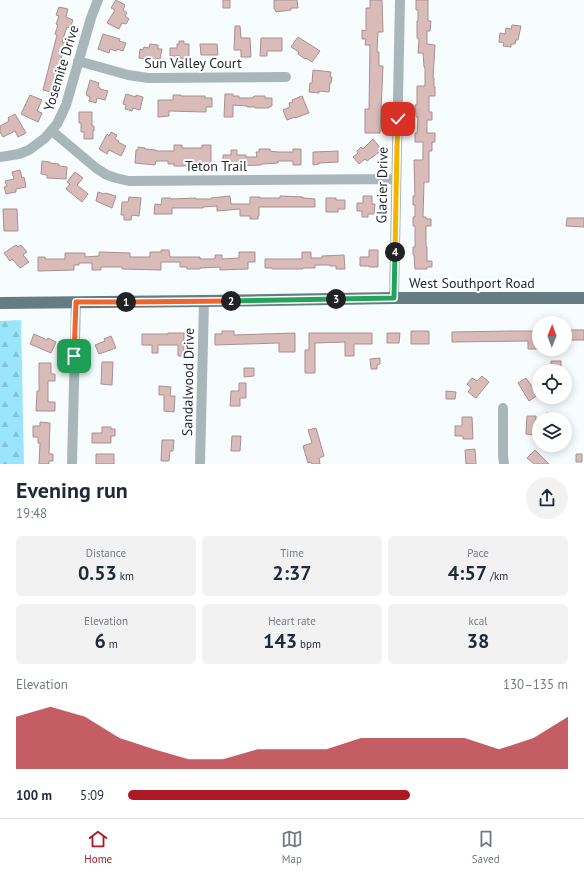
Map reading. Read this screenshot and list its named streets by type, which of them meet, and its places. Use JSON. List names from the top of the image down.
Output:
{
  "streets": {
    "main road": ["West Southport Road"],
    "street": [
      "Sun Valley Court",
      "Yosemite Drive",
      "Teton Trail",
      "Glacier Drive",
      "Sandalwood Drive"
    ]
  },
  "crossings": [
    ["Sun Valley Court", "Yosemite Drive"],
    ["Yosemite Drive", "Teton Trail"],
    ["Teton Trail", "Glacier Drive"],
    ["Glacier Drive", "West Southport Road"],
    ["West Southport Road", "Sandalwood Drive"]
  ],
  "north": "top",
  "page": {
    "pins": [
      "4",
      "3",
      "2",
      "1"
    ],
    "heading": ["Evening run", "19:48"],
    "stats": [
      ["Distance", "0.53 km"],
      ["Time", "2:37"],
      ["Pace", "4:57 /km"],
      ["Elevation", "6 m"],
      ["Heart rate", "143 bpm"],
      ["kcal", "38"]
    ],
    "chart": ["Elevation", "130–135 m"],
    "list": [
      {
        "name": "100 m",
        "note": "5:09"
      }
    ],
    "tabs": ["Home", "Map", "Saved"]
  }
}
